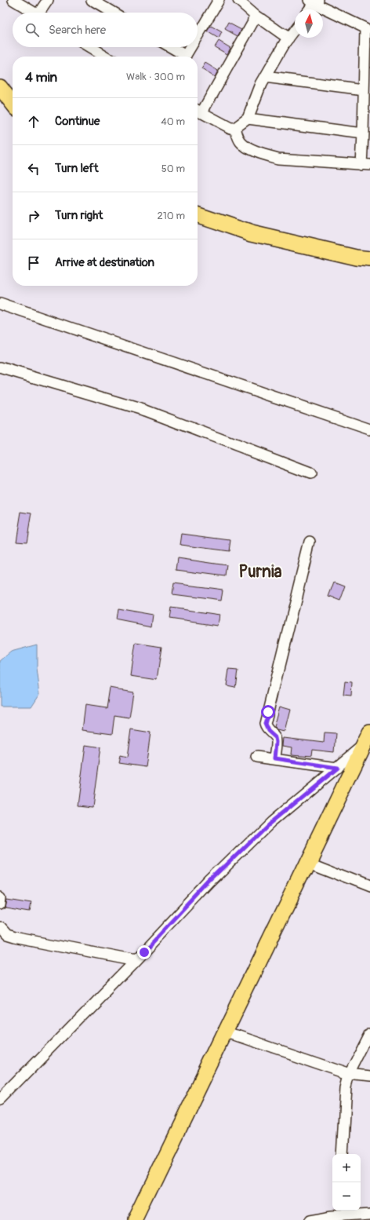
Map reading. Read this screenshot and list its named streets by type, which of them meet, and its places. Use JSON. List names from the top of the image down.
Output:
{
  "districts": ["Purnia"],
  "north": "top",
  "page": {
    "search": "Search here",
    "heading": ["4 min", "Walk · 300 m"],
    "list": [
      ["Continue", "40 m"],
      ["Turn left", "50 m"],
      ["Turn right", "210 m"],
      "Arrive at destination"
    ],
    "map_buttons": ["+", "−"]
  }
}
